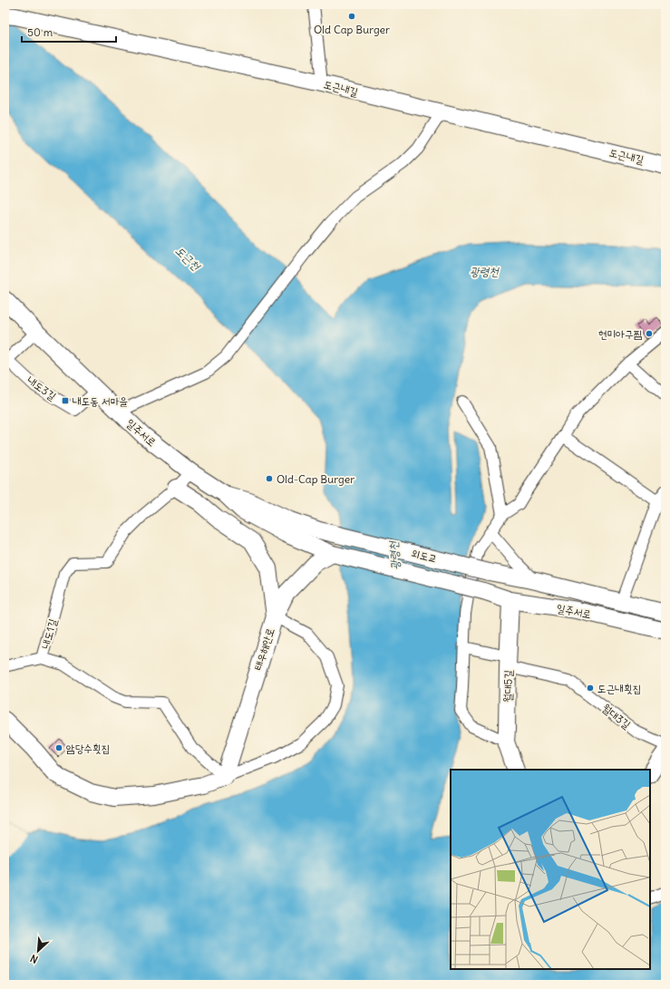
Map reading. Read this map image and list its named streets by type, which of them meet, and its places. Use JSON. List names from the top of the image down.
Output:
{
  "streets": {
    "main road": [
      "도근내길",
      "일주서로",
      "외도교",
      "태우해안로",
      "월대5길"
    ],
    "street": ["내도3길", "내도1길", "월대3길"]
  },
  "crossings": [
    ["내도3길", "일주서로"],
    ["일주서로", "외도교"],
    ["일주서로", "내도1길"],
    ["일주서로", "월대5길"],
    ["내도1길", "태우해안로"],
    ["월대5길", "월대3길"]
  ],
  "water": ["도근천", "광령천"],
  "places": {
    "other": [
      "Old Cap Burger",
      "현미아구찜",
      "Old-Cap Burger",
      "도근내횟집",
      "암당수횟집"
    ],
    "transit": ["내도동 서마을"]
  },
  "scale_bar": "50 m",
  "north": "bottom left"
}
